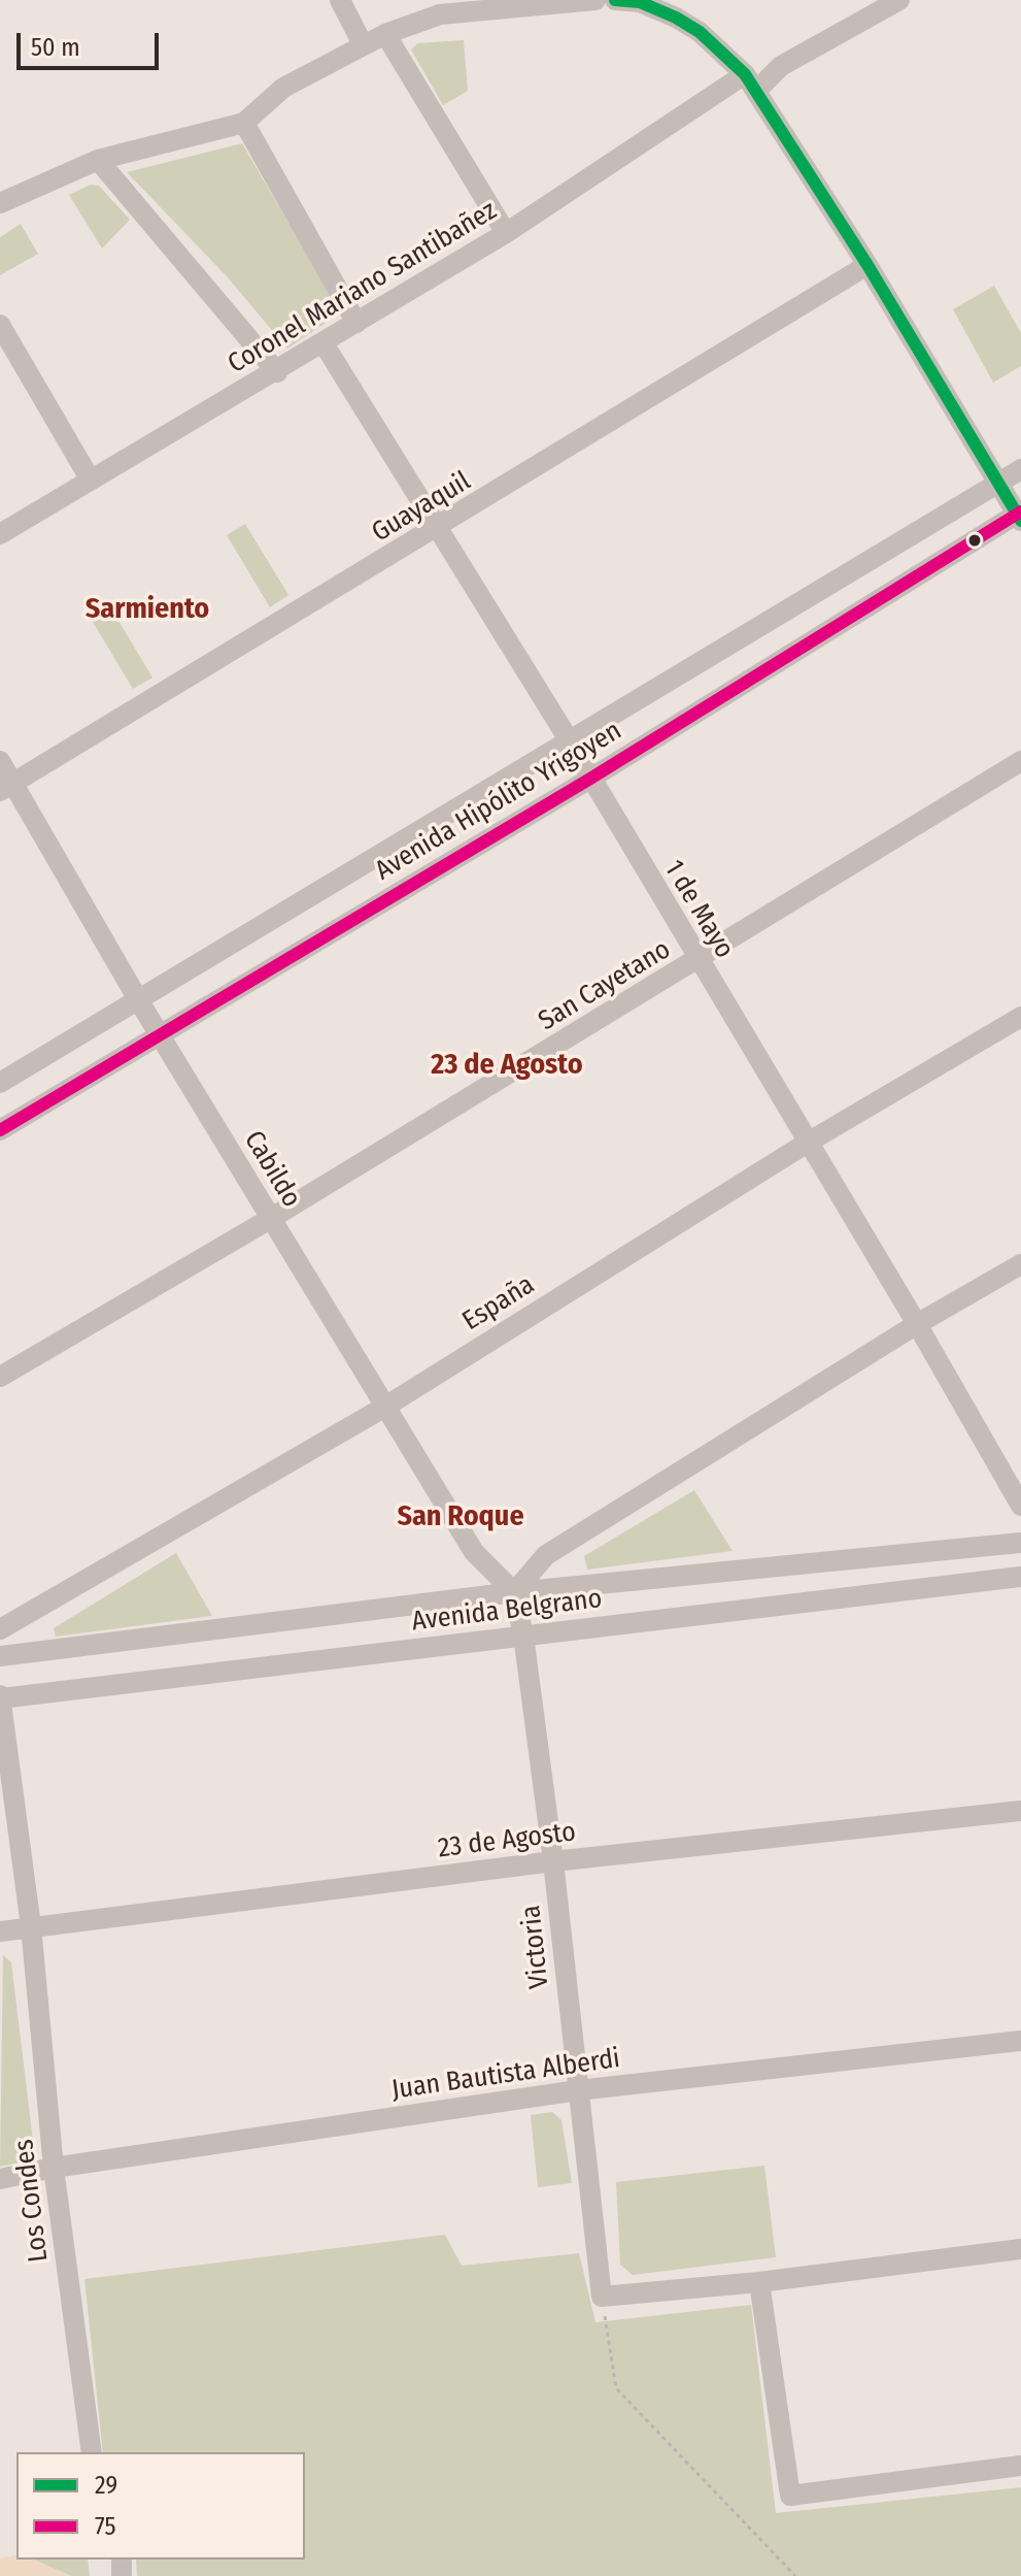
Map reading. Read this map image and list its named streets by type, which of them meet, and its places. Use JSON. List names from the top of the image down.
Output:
{
  "streets": {
    "street": [
      "Coronel Mariano Santibañez",
      "Guayaquil",
      "Avenida Hipólito Yrigoyen",
      "1 de Mayo",
      "San Cayetano",
      "Cabildo",
      "España",
      "Avenida Belgrano",
      "23 de Agosto",
      "Victoria",
      "Juan Bautista Alberdi",
      "Los Condes"
    ]
  },
  "crossings": [
    ["Coronel Mariano Santibañez", "1 de Mayo"],
    ["Guayaquil", "1 de Mayo"],
    ["Guayaquil", "Cabildo"],
    ["Avenida Hipólito Yrigoyen", "1 de Mayo"],
    ["Avenida Hipólito Yrigoyen", "Cabildo"],
    ["1 de Mayo", "San Cayetano"],
    ["1 de Mayo", "España"],
    ["San Cayetano", "Cabildo"],
    ["Cabildo", "España"],
    ["Cabildo", "Avenida Belgrano"],
    ["Cabildo", "Victoria"],
    ["Avenida Belgrano", "Victoria"],
    ["Avenida Belgrano", "Los Condes"],
    ["23 de Agosto", "Victoria"],
    ["23 de Agosto", "Los Condes"],
    ["Victoria", "Juan Bautista Alberdi"],
    ["Juan Bautista Alberdi", "Los Condes"]
  ],
  "districts": ["Sarmiento", "23 de Agosto", "San Roque"],
  "lines": ["transit line 29", "transit line 75"],
  "legend": ["29", "75"],
  "scale_bar": "50 m"
}
